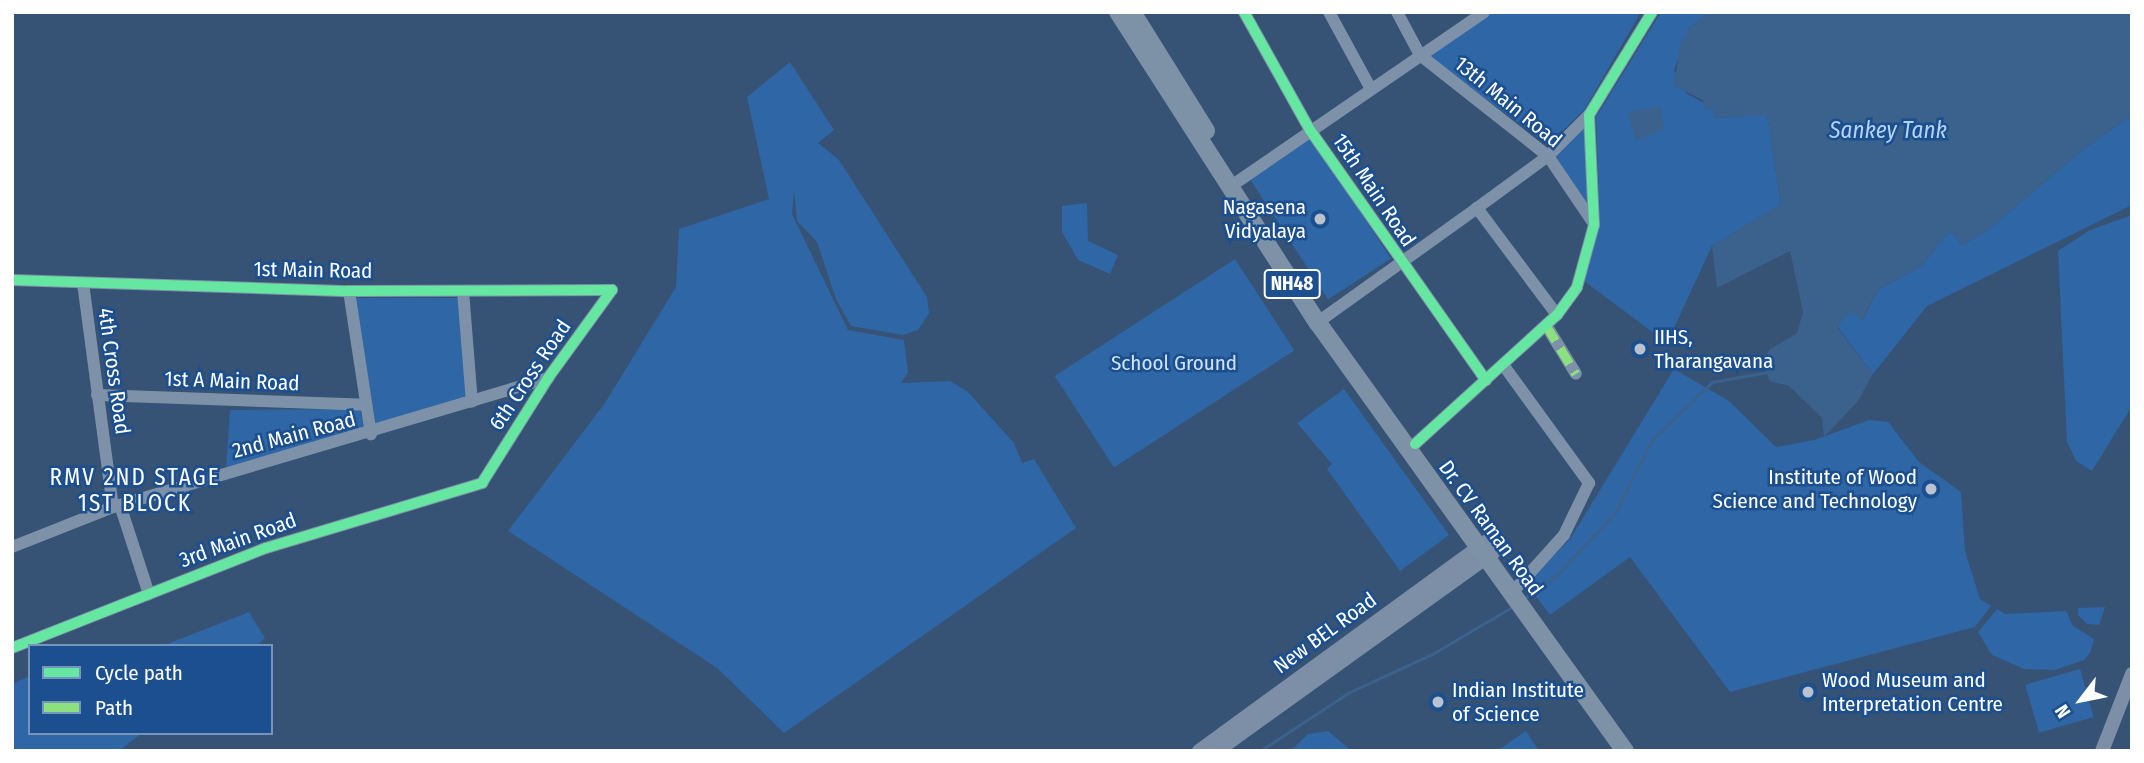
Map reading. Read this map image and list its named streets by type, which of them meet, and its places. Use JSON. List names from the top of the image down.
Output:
{
  "streets": {
    "highway": ["NH48", "Dr. CV Raman Road"],
    "main road": ["New BEL Road"],
    "street": [
      "13th Main Road",
      "15th Main Road",
      "1st Main Road",
      "4th Cross Road",
      "6th Cross Road",
      "1st A Main Road",
      "2nd Main Road",
      "3rd Main Road"
    ]
  },
  "crossings": [
    ["1st Main Road", "4th Cross Road"],
    ["1st Main Road", "6th Cross Road"],
    ["4th Cross Road", "1st A Main Road"],
    ["4th Cross Road", "2nd Main Road"],
    ["4th Cross Road", "3rd Main Road"],
    ["6th Cross Road", "2nd Main Road"],
    ["6th Cross Road", "3rd Main Road"],
    ["Dr. CV Raman Road", "New BEL Road"]
  ],
  "districts": ["RMV 2ND STAGE 1ST BLOCK"],
  "water": ["Sankey Tank"],
  "parks": ["School Ground"],
  "places": [
    "Nagasena Vidyalaya",
    "IIHS, Tharangavana",
    "Institute of Wood Science and Technology",
    "Wood Museum and Interpretation Centre",
    "Indian Institute of Science"
  ],
  "legend": ["Cycle path", "Path"],
  "north": "bottom left"
}
